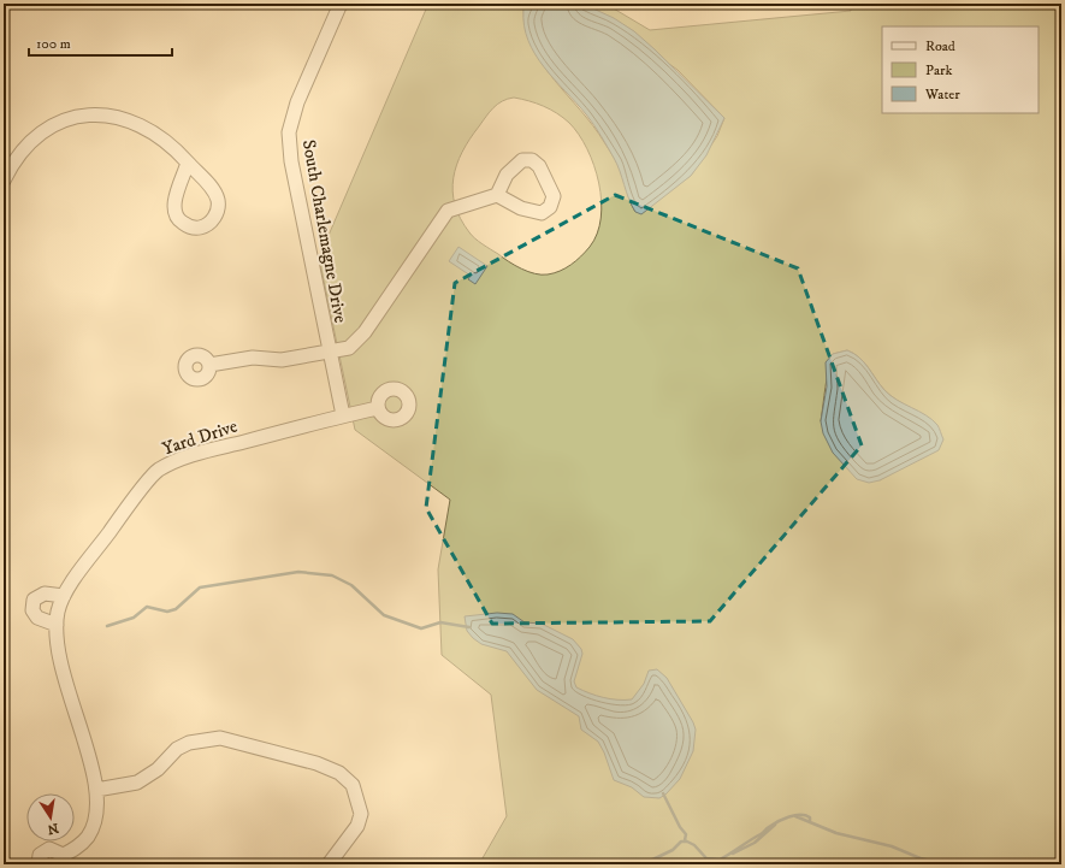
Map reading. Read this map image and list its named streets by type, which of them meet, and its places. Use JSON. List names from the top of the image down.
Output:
{
  "streets": {
    "street": ["South Charlemagne Drive", "Yard Drive"]
  },
  "crossings": [
    ["South Charlemagne Drive", "Yard Drive"]
  ],
  "legend": ["Road", "Park", "Water"],
  "scale_bar": "100 m",
  "north": "bottom"
}
